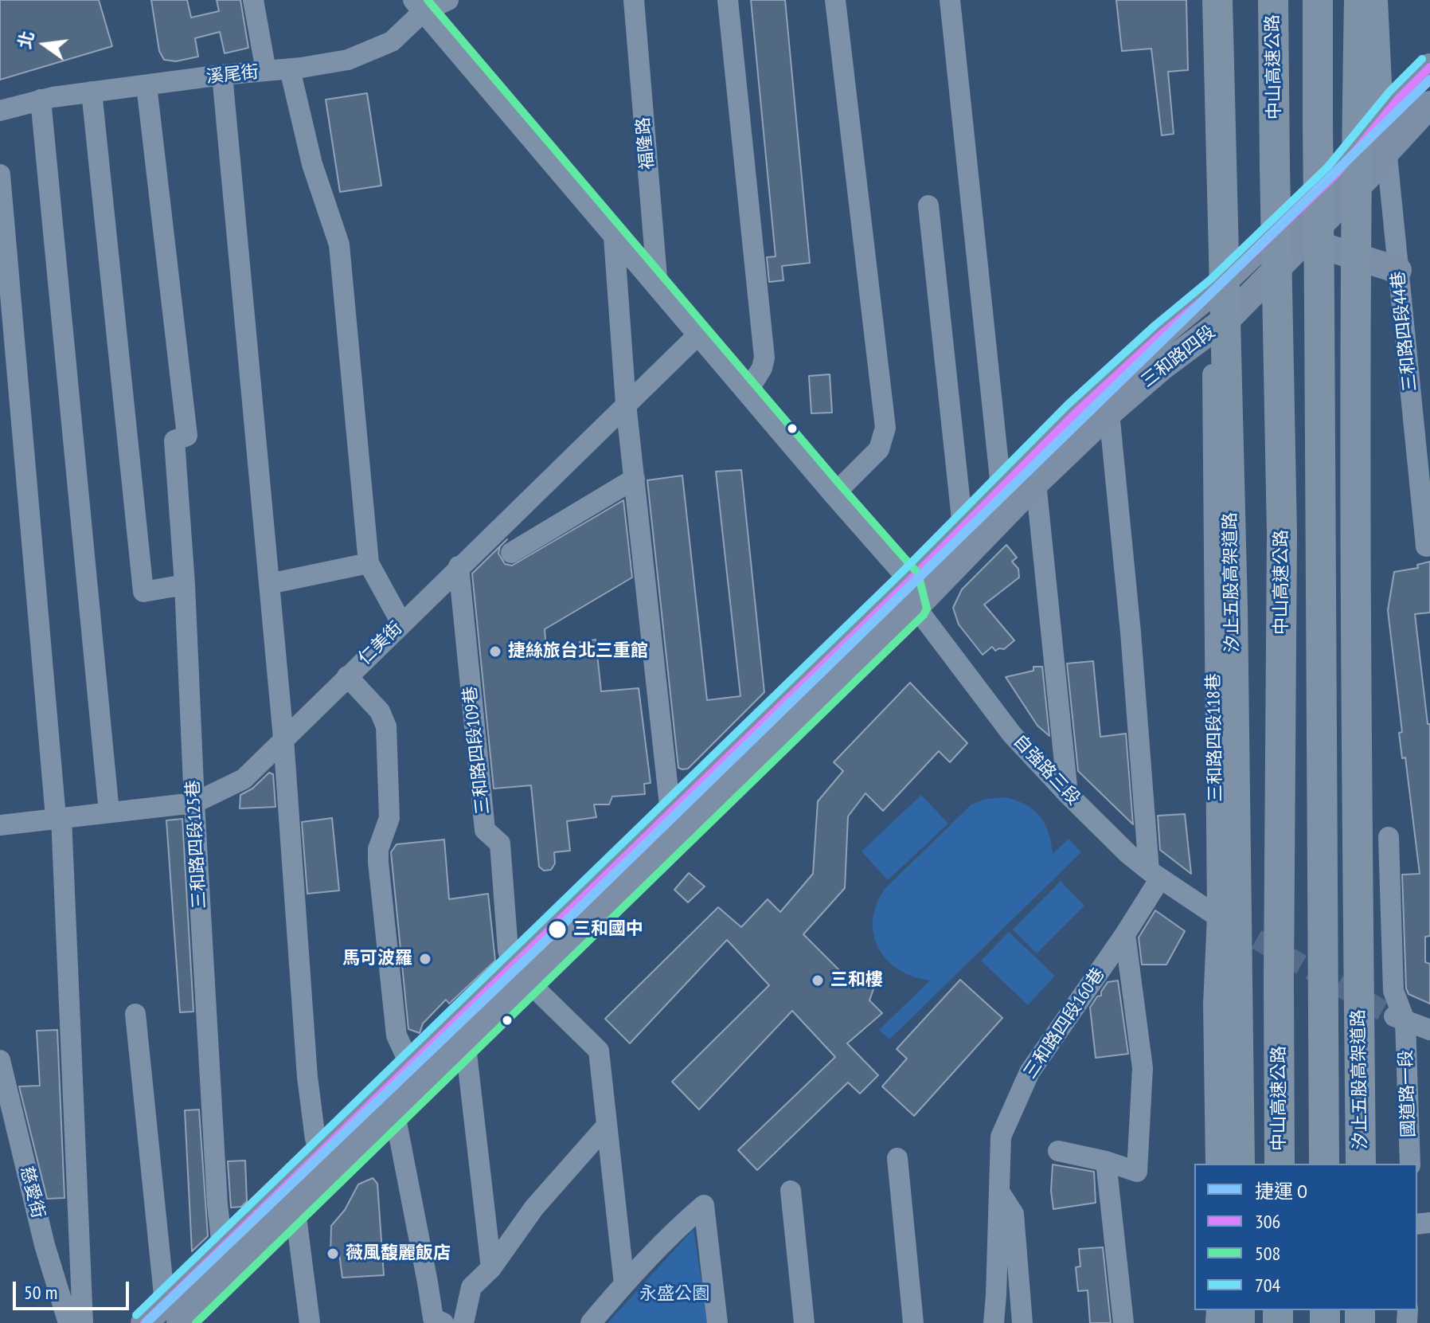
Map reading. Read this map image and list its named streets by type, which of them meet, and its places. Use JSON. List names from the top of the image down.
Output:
{
  "streets": {
    "highway": ["中山高速公路", "汐止五股高架道路"],
    "main road": ["三和路四段"],
    "street": [
      "溪尾街",
      "福隆路",
      "三和路四段44巷",
      "仁美街",
      "三和路四段118巷",
      "三和路四段109巷",
      "自強路三段",
      "三和路四段125巷",
      "三和路四段160巷",
      "國道路一段",
      "慈愛街"
    ]
  },
  "crossings": [
    ["溪尾街", "三和路四段125巷"],
    ["三和路四段44巷", "三和路四段"],
    ["三和路四段", "三和路四段118巷"],
    ["三和路四段", "三和路四段109巷"],
    ["三和路四段", "自強路三段"],
    ["三和路四段", "三和路四段125巷"],
    ["仁美街", "三和路四段109巷"],
    ["仁美街", "三和路四段125巷"],
    ["三和路四段118巷", "自強路三段"],
    ["自強路三段", "三和路四段160巷"]
  ],
  "parks": ["永盛公園"],
  "places": [
    "捷絲旅台北三重館",
    "三和國中",
    "馬可波羅",
    "三和樓",
    "薇風馥麗飯店"
  ],
  "lines": [
    "transit line 508",
    "transit line 704",
    "transit line 306",
    "metro line O"
  ],
  "legend": [
    "捷運 O",
    "306",
    "508",
    "704"
  ],
  "scale_bar": "50 m",
  "north": "left"
}
